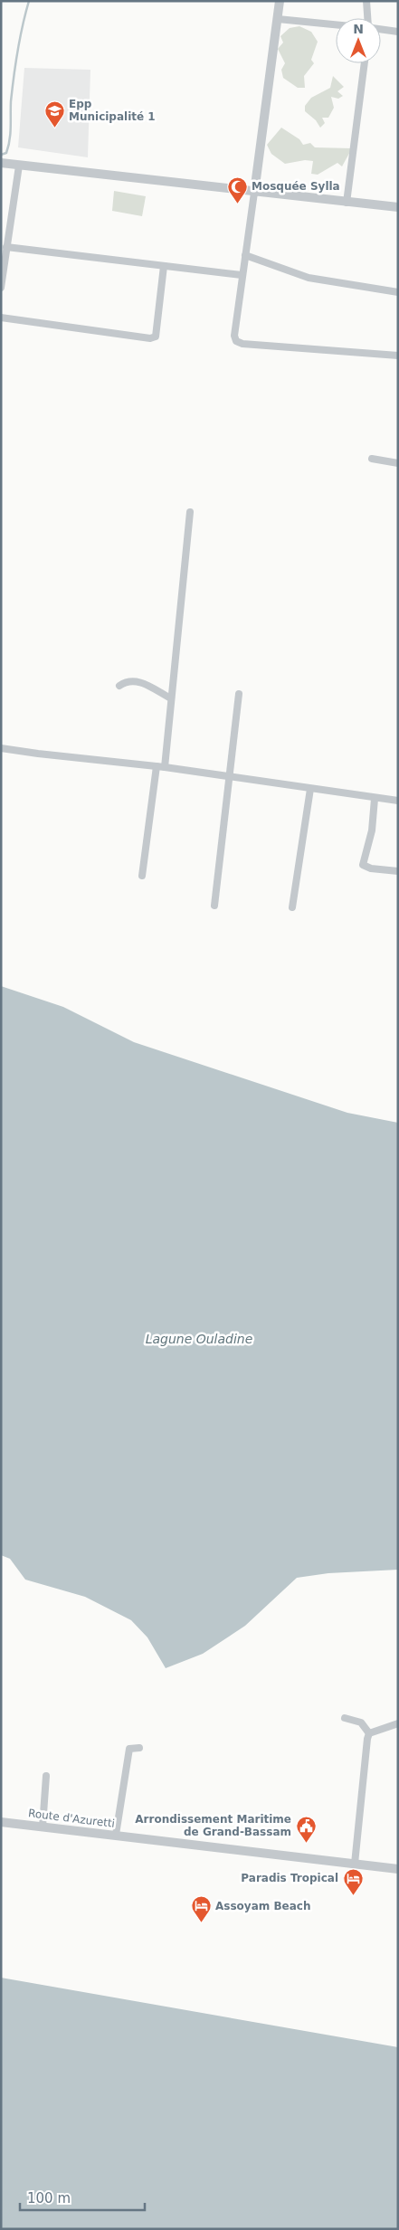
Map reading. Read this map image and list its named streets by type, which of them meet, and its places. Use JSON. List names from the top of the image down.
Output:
{
  "streets": {
    "street": ["Route d'Azuretti"]
  },
  "water": ["Lagune Ouladine"],
  "places": {
    "school or university": ["Epp Municipalité 1"],
    "mosque": ["Mosquée Sylla"],
    "public building": ["Arrondissement Maritime de Grand-Bassam"],
    "hotel": ["Paradis Tropical", "Assoyam Beach"]
  },
  "scale_bar": "100 m",
  "north": "top"
}
